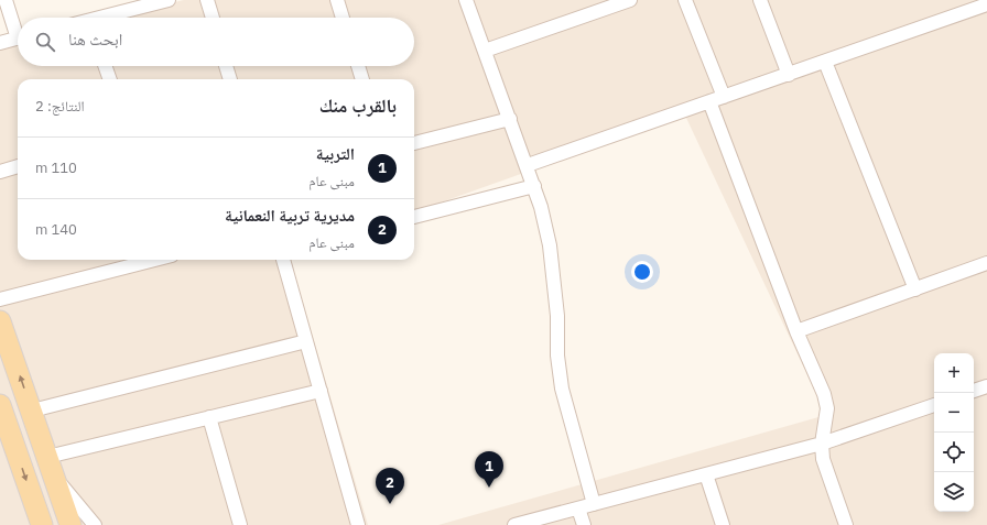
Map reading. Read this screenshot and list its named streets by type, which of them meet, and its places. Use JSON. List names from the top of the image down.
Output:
{
  "page": {
    "search": "ابحث هنا",
    "heading": ["بالقرب منك", "النتائج: 2"],
    "list": [
      {
        "mark": "1",
        "name": "التربية",
        "note": "مبنى عام",
        "value": "110 m"
      },
      {
        "mark": "2",
        "name": "مديرية تربية النعمانية",
        "note": "مبنى عام",
        "value": "140 m"
      }
    ],
    "map_buttons": ["+", "−"],
    "pins": ["1", "2"]
  }
}
